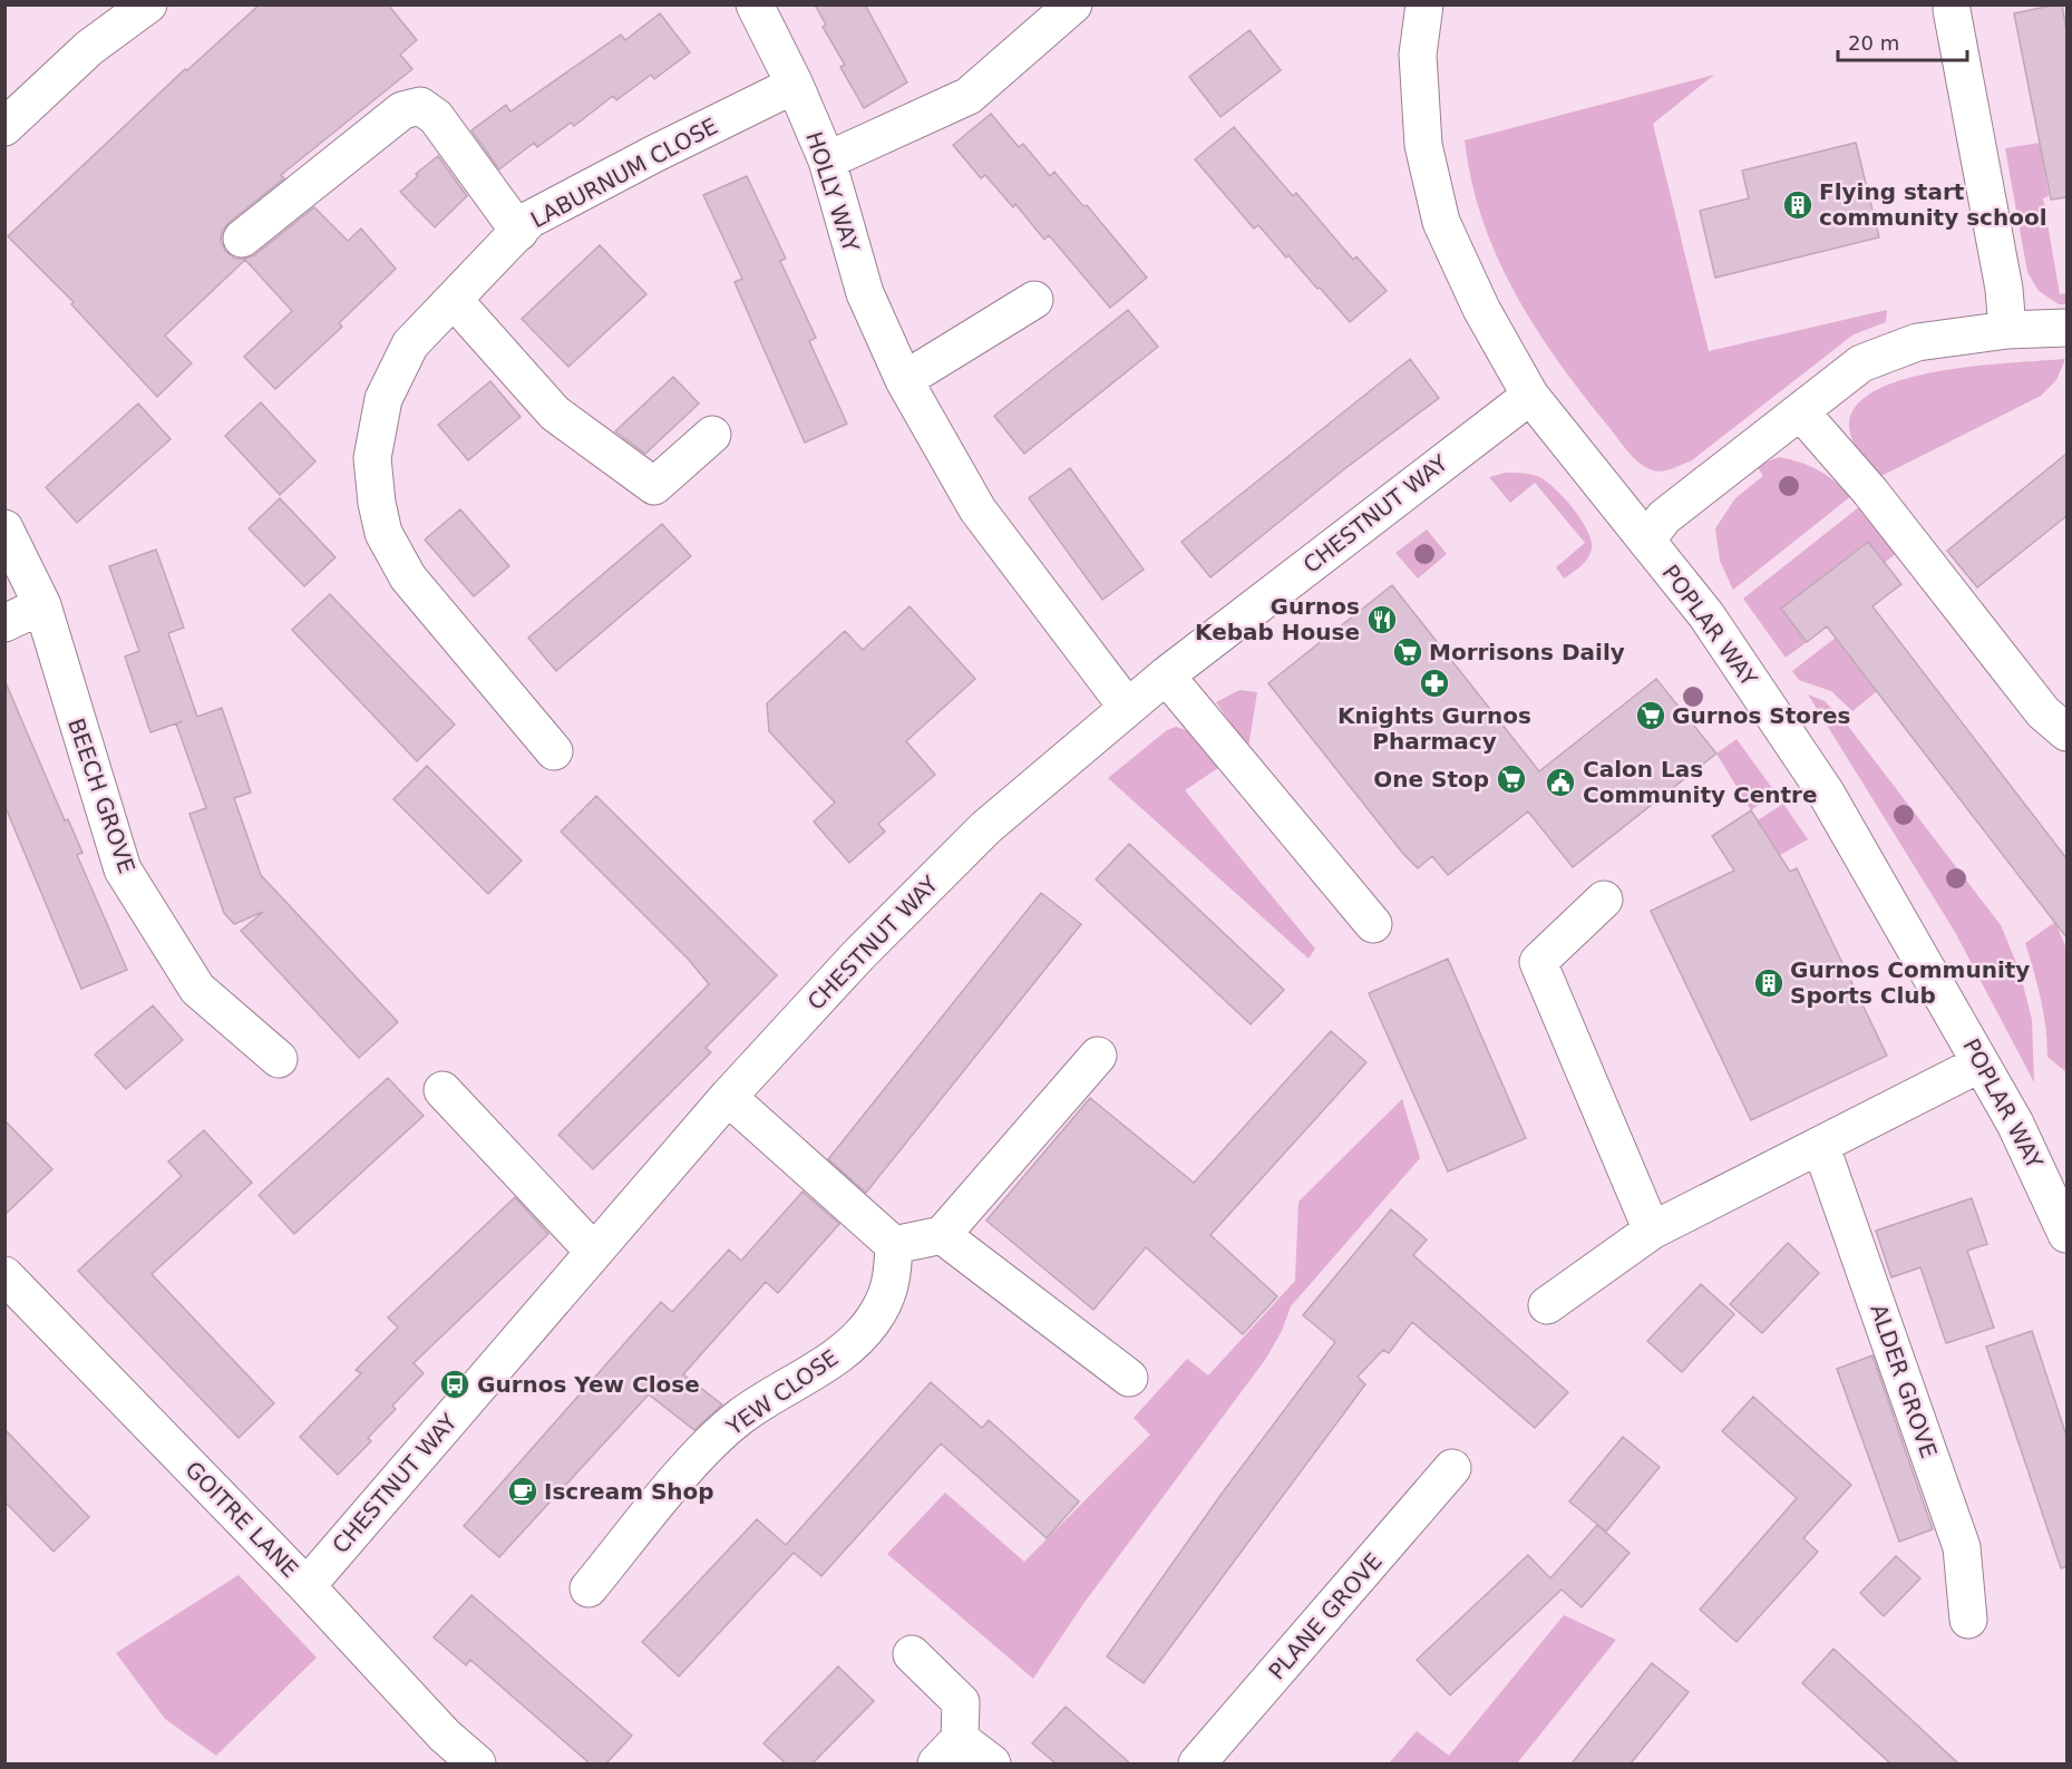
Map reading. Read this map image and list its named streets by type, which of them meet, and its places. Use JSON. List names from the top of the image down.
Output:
{
  "streets": {
    "street": [
      "LABURNUM CLOSE",
      "HOLLY WAY",
      "CHESTNUT WAY",
      "POPLAR WAY",
      "BEECH GROVE",
      "ALDER GROVE",
      "YEW CLOSE",
      "GOITRE LANE",
      "PLANE GROVE"
    ]
  },
  "crossings": [
    ["LABURNUM CLOSE", "HOLLY WAY"],
    ["HOLLY WAY", "CHESTNUT WAY"],
    ["CHESTNUT WAY", "POPLAR WAY"],
    ["CHESTNUT WAY", "GOITRE LANE"]
  ],
  "places": {
    "building": ["Flying start community school", "Gurnos Community Sports Club"],
    "restaurant": ["Gurnos Kebab House"],
    "supermarket": ["Morrisons Daily", "Gurnos Stores", "One Stop"],
    "pharmacy": ["Knights Gurnos Pharmacy"],
    "public building": ["Calon Las Community Centre"],
    "bus stop": ["Gurnos Yew Close"],
    "cafe": ["Iscream Shop"]
  },
  "scale_bar": "20 m"
}
